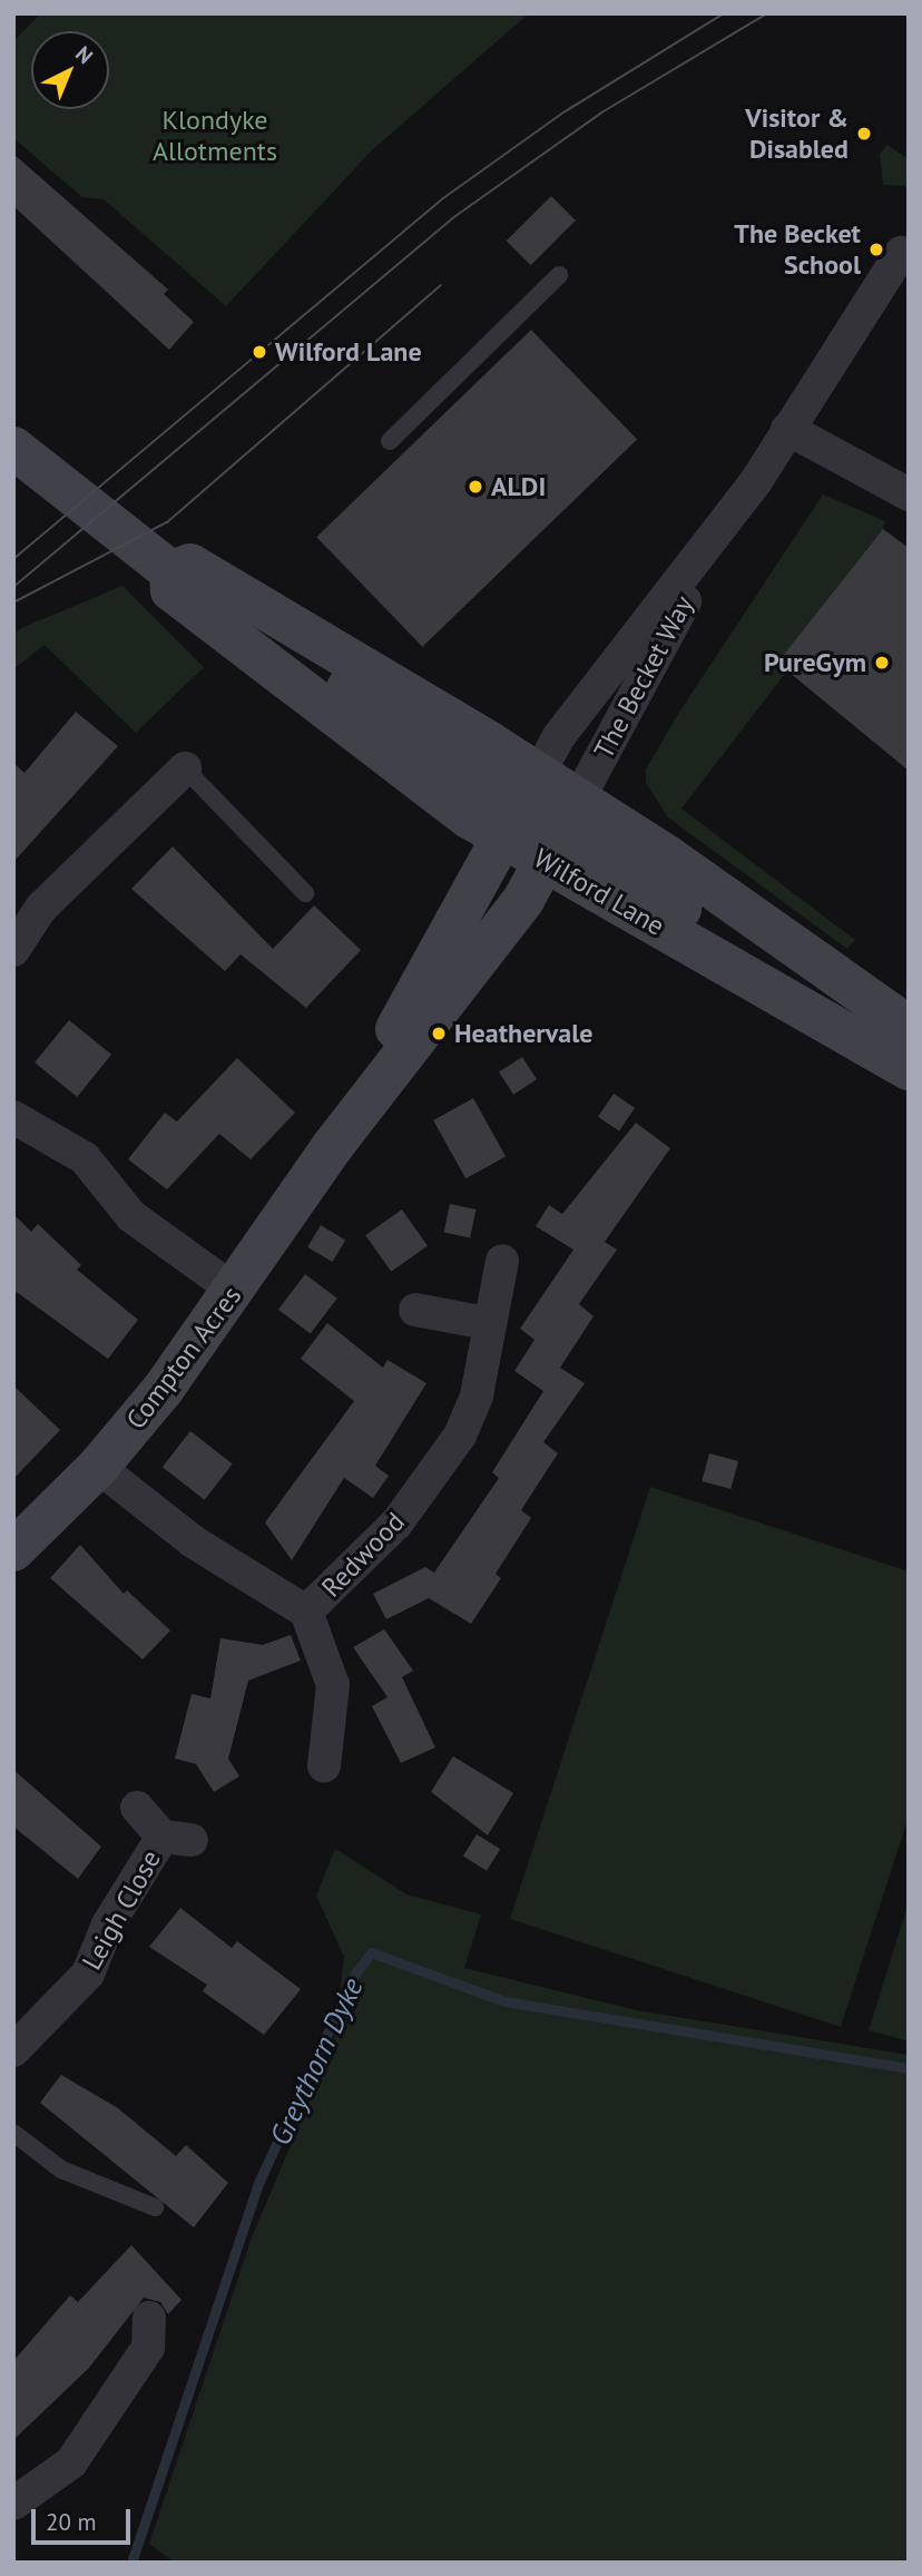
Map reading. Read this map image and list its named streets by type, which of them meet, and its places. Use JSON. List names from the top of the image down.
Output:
{
  "streets": {
    "main road": ["Wilford Lane", "Compton Acres"],
    "street": ["The Becket Way", "Redwood", "Leigh Close"]
  },
  "crossings": [
    ["The Becket Way", "Wilford Lane"],
    ["The Becket Way", "Compton Acres"],
    ["Wilford Lane", "Compton Acres"],
    ["Compton Acres", "Redwood"]
  ],
  "water": ["Greythorn Dyke"],
  "parks": ["Klondyke Allotments"],
  "places": [
    "Visitor & Disabled",
    "The Becket School",
    "Wilford Lane",
    "ALDI",
    "PureGym",
    "Heathervale"
  ],
  "scale_bar": "20 m",
  "north": "top right"
}
